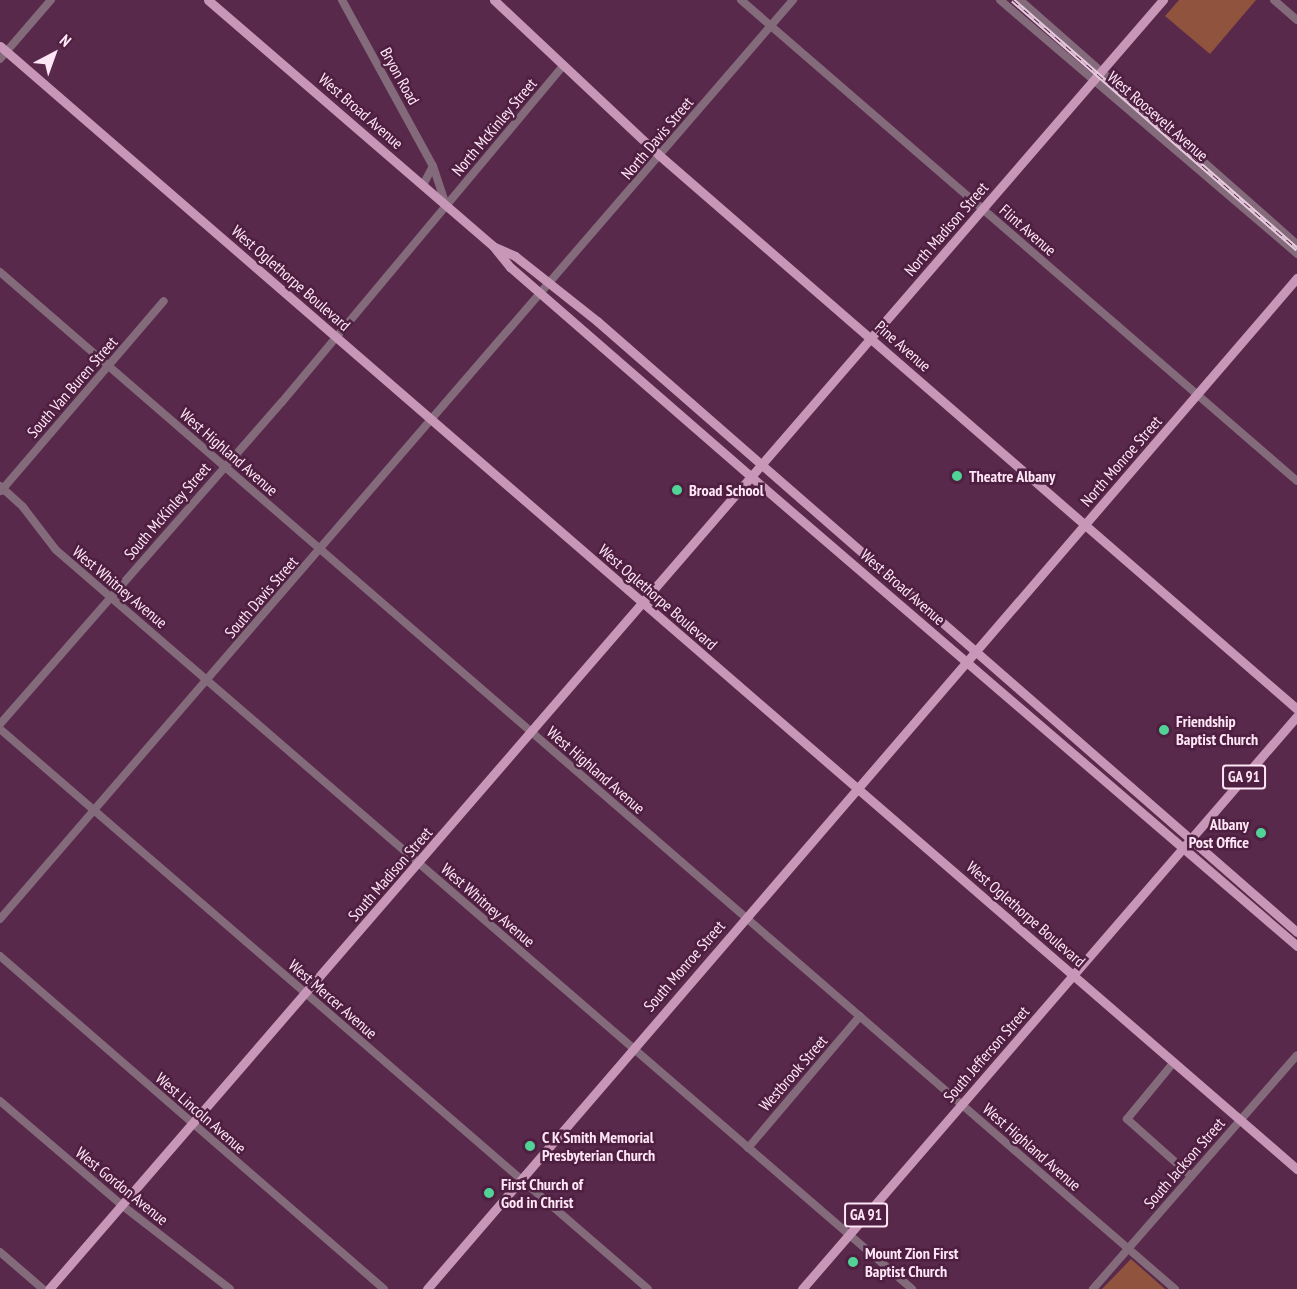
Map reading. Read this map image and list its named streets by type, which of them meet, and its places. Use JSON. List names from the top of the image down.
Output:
{
  "streets": {
    "main road": [
      "West Broad Avenue",
      "North Madison Street",
      "West Oglethorpe Boulevard",
      "Pine Avenue",
      "North Monroe Street",
      "GA 91",
      "South Madison Street",
      "South Monroe Street",
      "South Jefferson Street"
    ],
    "street": [
      "Bryon Road",
      "West Roosevelt Avenue",
      "North McKinley Street",
      "North Davis Street",
      "Flint Avenue",
      "South Van Buren Street",
      "West Highland Avenue",
      "South McKinley Street",
      "West Whitney Avenue",
      "South Davis Street",
      "West Mercer Avenue",
      "Westbrook Street",
      "West Lincoln Avenue",
      "South Jackson Street",
      "West Gordon Avenue"
    ]
  },
  "crossings": [
    ["Bryon Road", "West Broad Avenue"],
    ["Bryon Road", "North McKinley Street"],
    ["Bryon Road", "South McKinley Street"],
    ["West Broad Avenue", "North McKinley Street"],
    ["West Broad Avenue", "North Davis Street"],
    ["West Broad Avenue", "North Madison Street"],
    ["West Broad Avenue", "North Monroe Street"],
    ["West Broad Avenue", "South McKinley Street"],
    ["West Broad Avenue", "South Davis Street"],
    ["West Broad Avenue", "GA 91"],
    ["West Broad Avenue", "South Madison Street"],
    ["West Broad Avenue", "South Monroe Street"],
    ["West Broad Avenue", "South Jefferson Street"],
    ["West Roosevelt Avenue", "North Madison Street"],
    ["North McKinley Street", "Pine Avenue"],
    ["North McKinley Street", "South McKinley Street"],
    ["North Davis Street", "Flint Avenue"],
    ["North Davis Street", "Pine Avenue"],
    ["North Davis Street", "South Davis Street"],
    ["North Madison Street", "Flint Avenue"],
    ["North Madison Street", "Pine Avenue"],
    ["North Madison Street", "South Madison Street"],
    ["Flint Avenue", "North Monroe Street"],
    ["West Oglethorpe Boulevard", "South McKinley Street"],
    ["West Oglethorpe Boulevard", "South Davis Street"],
    ["West Oglethorpe Boulevard", "South Madison Street"],
    ["West Oglethorpe Boulevard", "South Monroe Street"],
    ["West Oglethorpe Boulevard", "South Jefferson Street"],
    ["West Oglethorpe Boulevard", "South Jackson Street"],
    ["Pine Avenue", "North Monroe Street"],
    ["South Van Buren Street", "West Highland Avenue"],
    ["South Van Buren Street", "West Whitney Avenue"],
    ["West Highland Avenue", "South McKinley Street"],
    ["West Highland Avenue", "South Davis Street"],
    ["West Highland Avenue", "South Madison Street"],
    ["West Highland Avenue", "South Monroe Street"],
    ["West Highland Avenue", "South Jefferson Street"],
    ["West Highland Avenue", "Westbrook Street"],
    ["West Highland Avenue", "South Jackson Street"],
    ["North Monroe Street", "South Monroe Street"],
    ["South McKinley Street", "West Whitney Avenue"],
    ["West Whitney Avenue", "South Davis Street"],
    ["West Whitney Avenue", "South Madison Street"],
    ["West Whitney Avenue", "South Monroe Street"],
    ["West Whitney Avenue", "South Jefferson Street"],
    ["West Whitney Avenue", "Westbrook Street"],
    ["South Davis Street", "West Mercer Avenue"],
    ["GA 91", "South Jefferson Street"],
    ["South Madison Street", "West Mercer Avenue"],
    ["South Madison Street", "West Lincoln Avenue"],
    ["South Madison Street", "West Gordon Avenue"],
    ["South Monroe Street", "West Mercer Avenue"]
  ],
  "places": [
    "Theatre Albany",
    "Broad School",
    "Friendship Baptist Church",
    "Albany Post Office",
    "C K Smith Memorial Presbyterian Church",
    "First Church of God in Christ",
    "Mount Zion First Baptist Church"
  ],
  "north": "top right"
}
